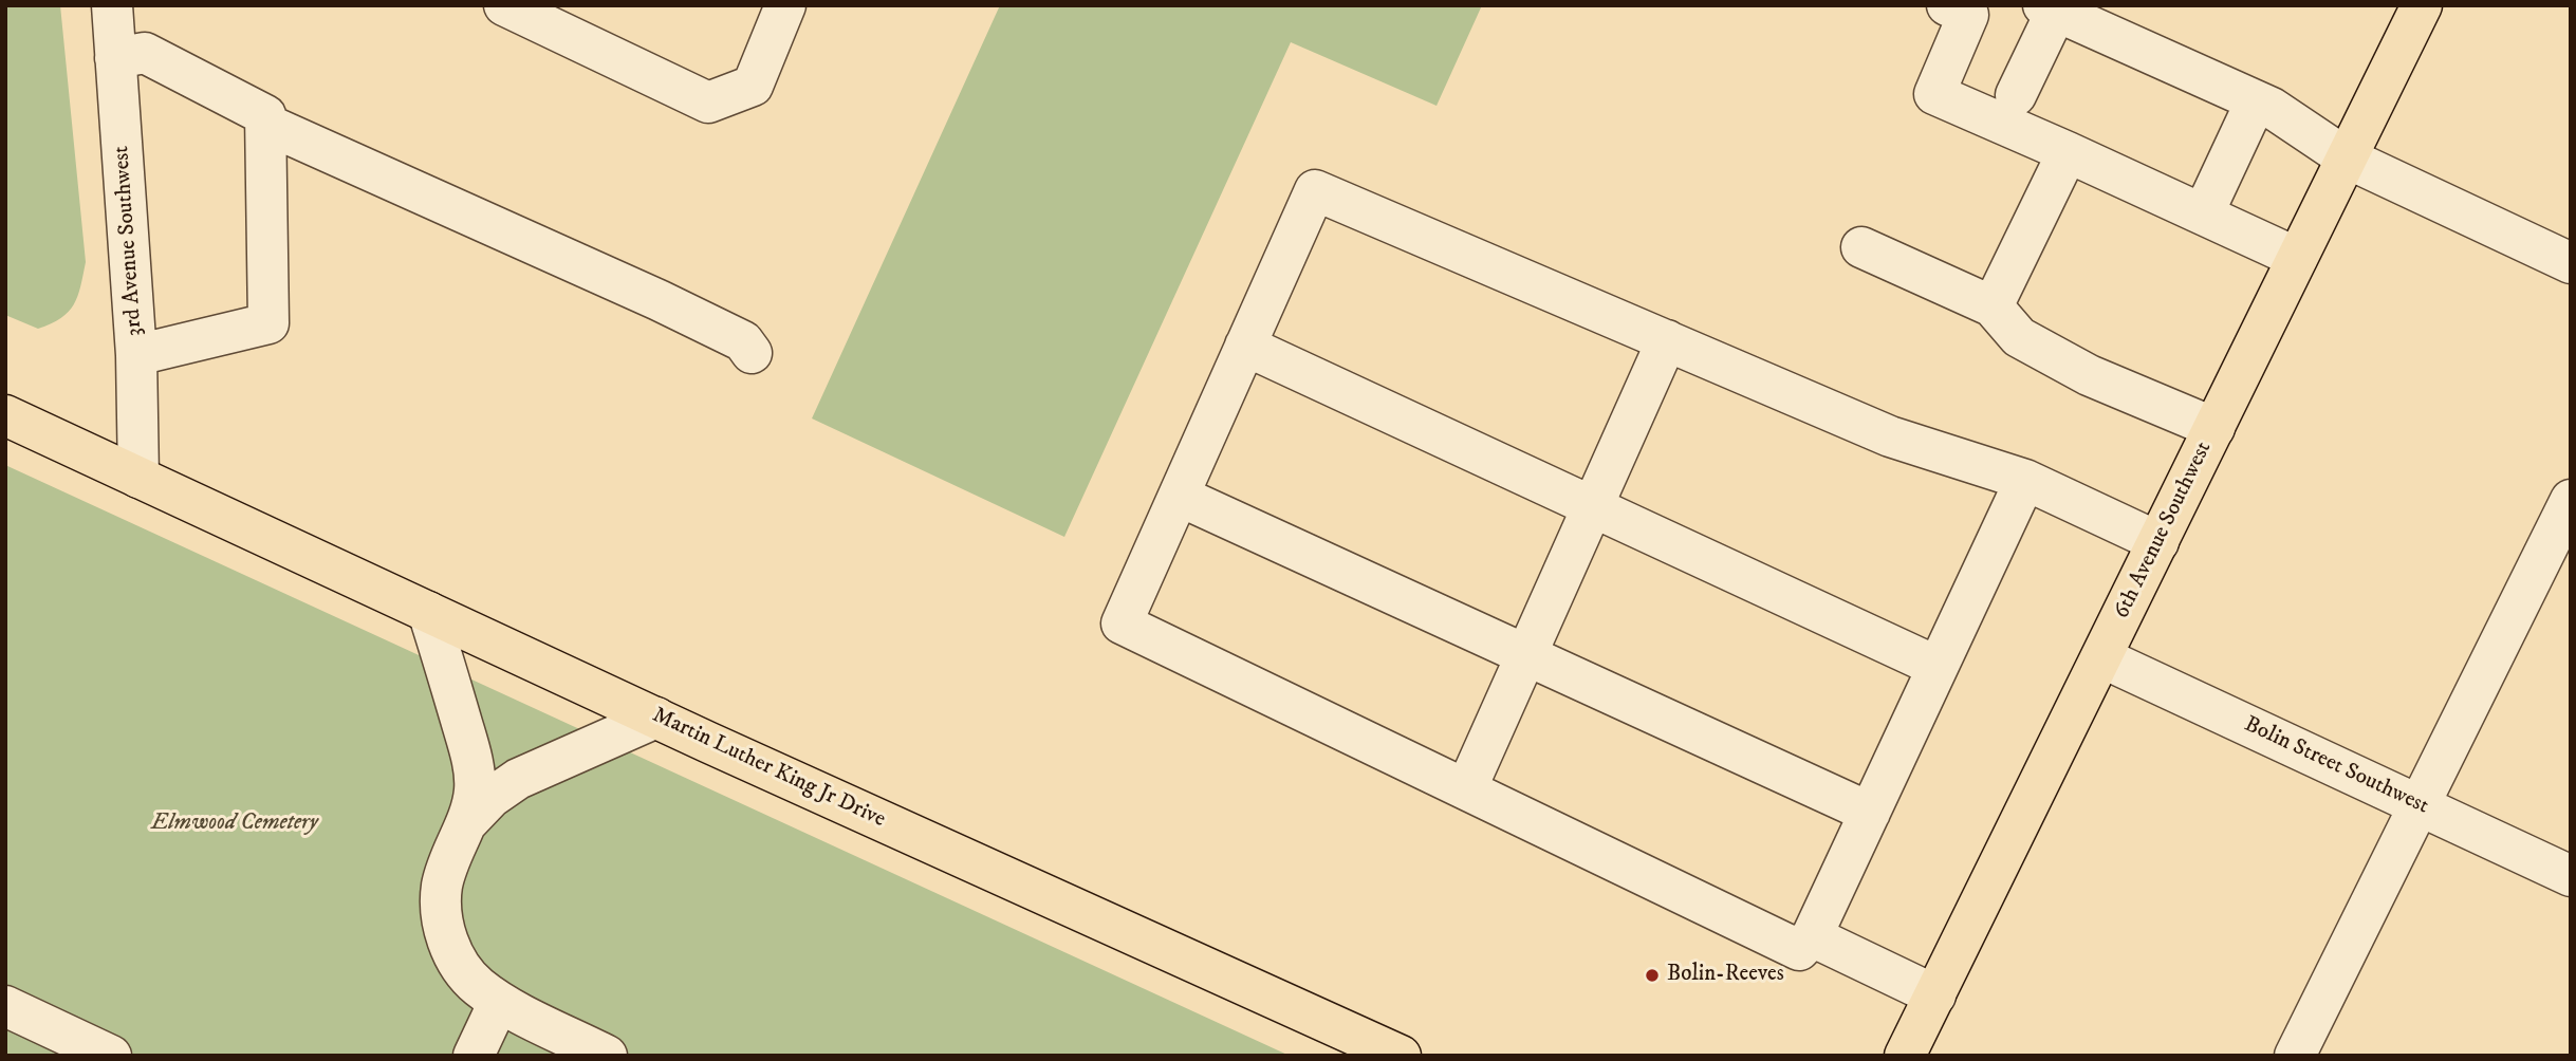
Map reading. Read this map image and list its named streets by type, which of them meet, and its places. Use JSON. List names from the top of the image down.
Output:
{
  "streets": {
    "main road": ["6th Avenue Southwest", "Martin Luther King Jr Drive"],
    "street": ["3rd Avenue Southwest", "Bolin Street Southwest"]
  },
  "crossings": [
    ["3rd Avenue Southwest", "Martin Luther King Jr Drive"],
    ["6th Avenue Southwest", "Bolin Street Southwest"]
  ],
  "parks": ["Elmwood Cemetery"],
  "places": ["Bolin-Reeves"]
}
